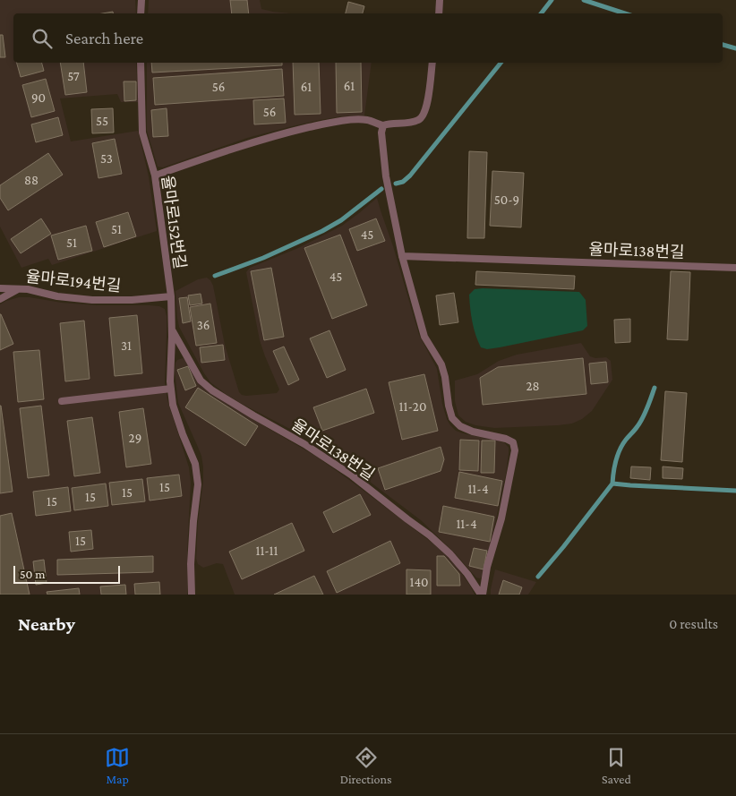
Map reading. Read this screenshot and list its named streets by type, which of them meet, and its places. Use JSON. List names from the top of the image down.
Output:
{
  "streets": {
    "lane": ["율마로152번길", "율마로138번길", "율마로194번길"]
  },
  "crossings": [
    ["율마로152번길", "율마로138번길"],
    ["율마로152번길", "율마로194번길"]
  ],
  "house_numbers": [
    "57",
    "61",
    "56",
    "61",
    "90",
    "56",
    "55",
    "53",
    "88",
    "50-9",
    "51",
    "45",
    "51",
    "45",
    "36",
    "31",
    "28",
    "11-20",
    "29",
    "15",
    "11-4",
    "15",
    "15",
    "15",
    "11-4",
    "15",
    "11-11",
    "140"
  ],
  "scale_bar": "50 m",
  "page": {
    "search": "Search here",
    "scale": "50 m",
    "heading": ["Nearby", "0 results"],
    "nav": ["Map", "Directions", "Saved"]
  }
}
